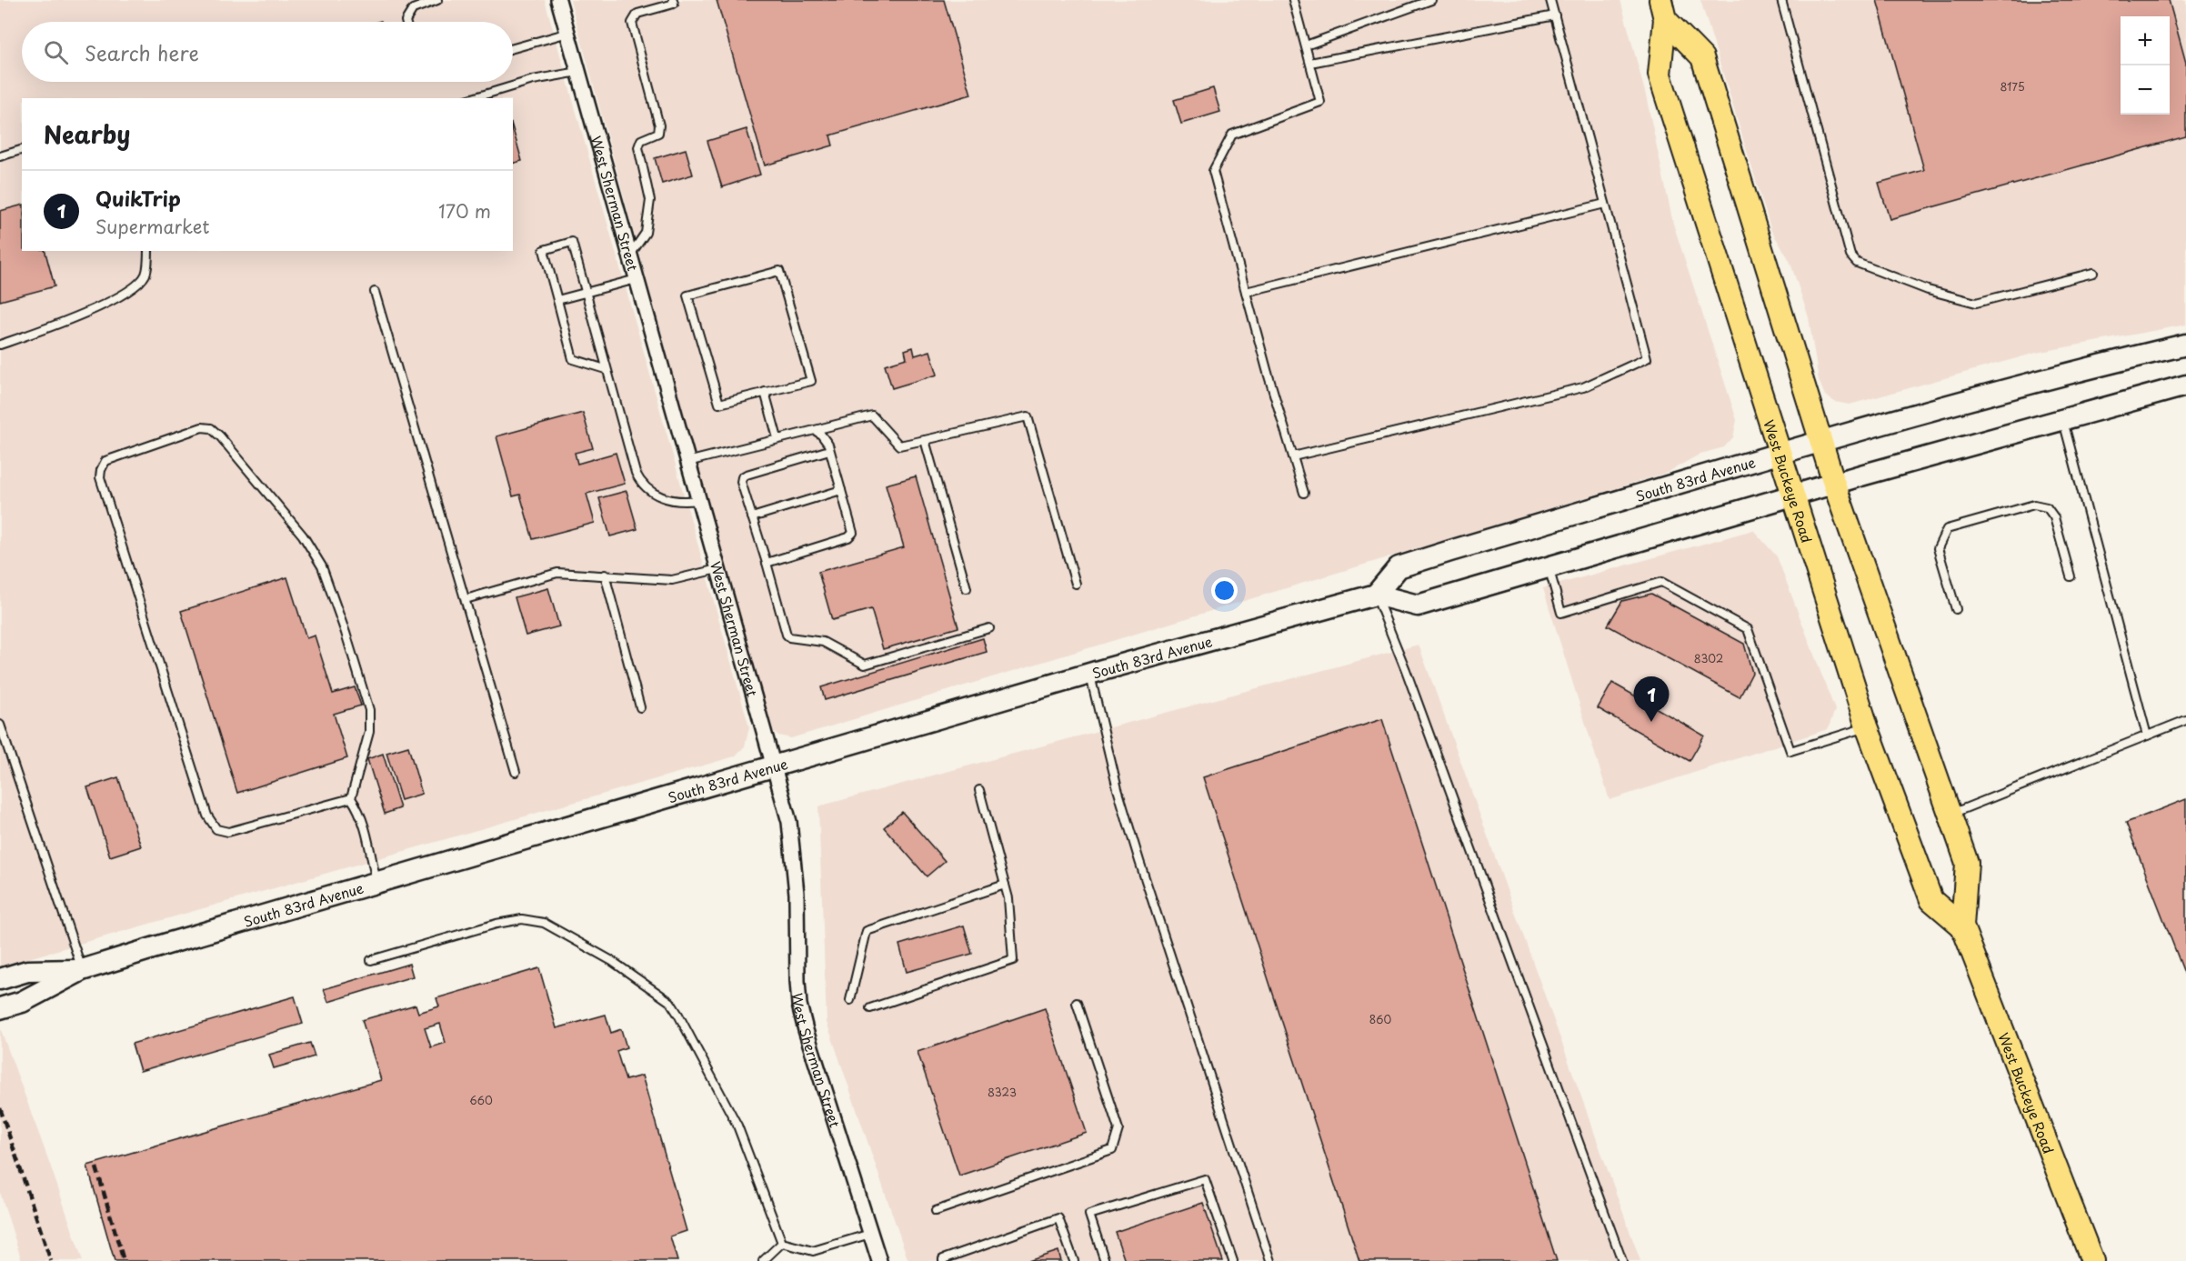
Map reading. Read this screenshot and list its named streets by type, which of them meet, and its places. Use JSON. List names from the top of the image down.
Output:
{
  "streets": {
    "main road": ["South 83rd Avenue", "West Buckeye Road"],
    "street": ["West Sherman Street"]
  },
  "crossings": [
    ["West Sherman Street", "South 83rd Avenue"],
    ["South 83rd Avenue", "West Buckeye Road"]
  ],
  "house_numbers": [
    "8175",
    "8302",
    "860",
    "8323",
    "660"
  ],
  "page": {
    "map_buttons": ["+", "−"],
    "search": "Search here",
    "heading": "Nearby",
    "list": [
      {
        "mark": "1",
        "name": "QuikTrip",
        "note": "Supermarket",
        "value": "170 m"
      }
    ],
    "pins": "1"
  }
}
